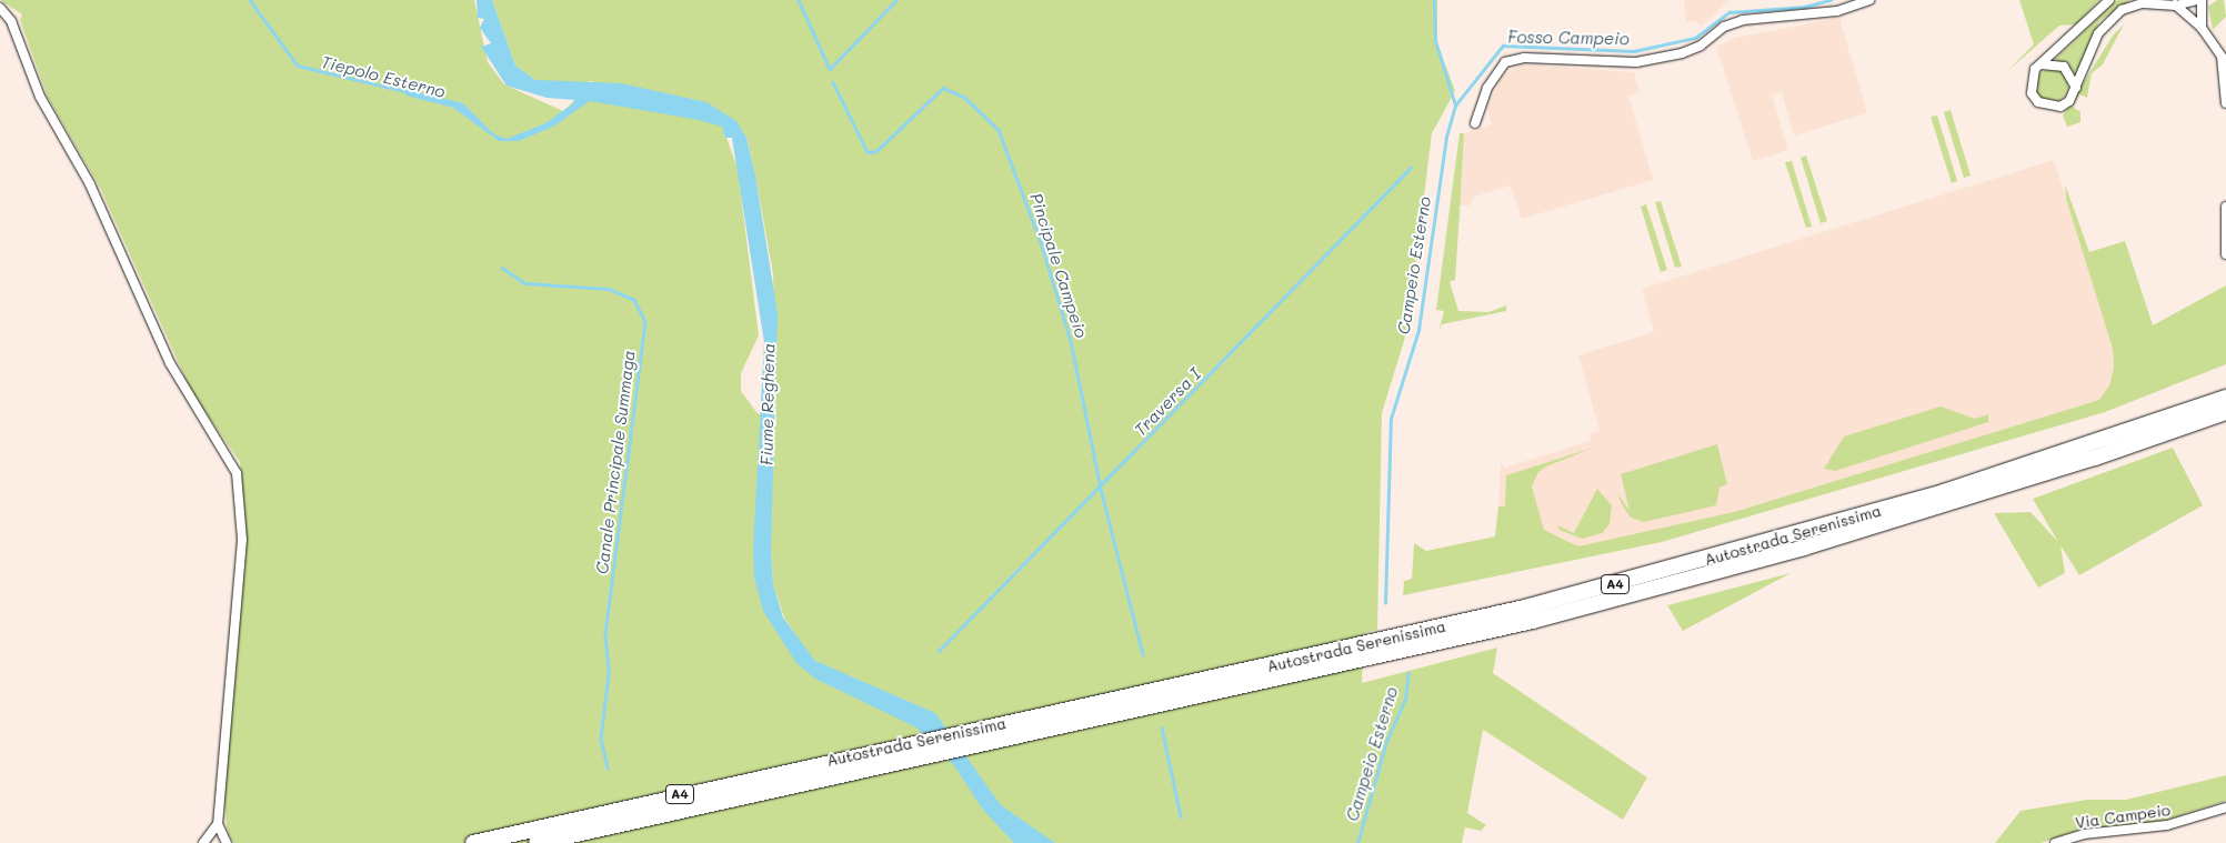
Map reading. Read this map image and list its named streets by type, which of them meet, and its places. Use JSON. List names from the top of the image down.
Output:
{
  "streets": {
    "highway": ["Autostrada Serenissima", "A4"],
    "street": ["Via Campeio"]
  },
  "water": [
    "Fosso Campeio",
    "Tiepolo Esterno",
    "Pincipale Campeio",
    "Campeio Esterno",
    "Traversa I",
    "Fiume Reghena",
    "Canale Principale Summaga"
  ]
}
